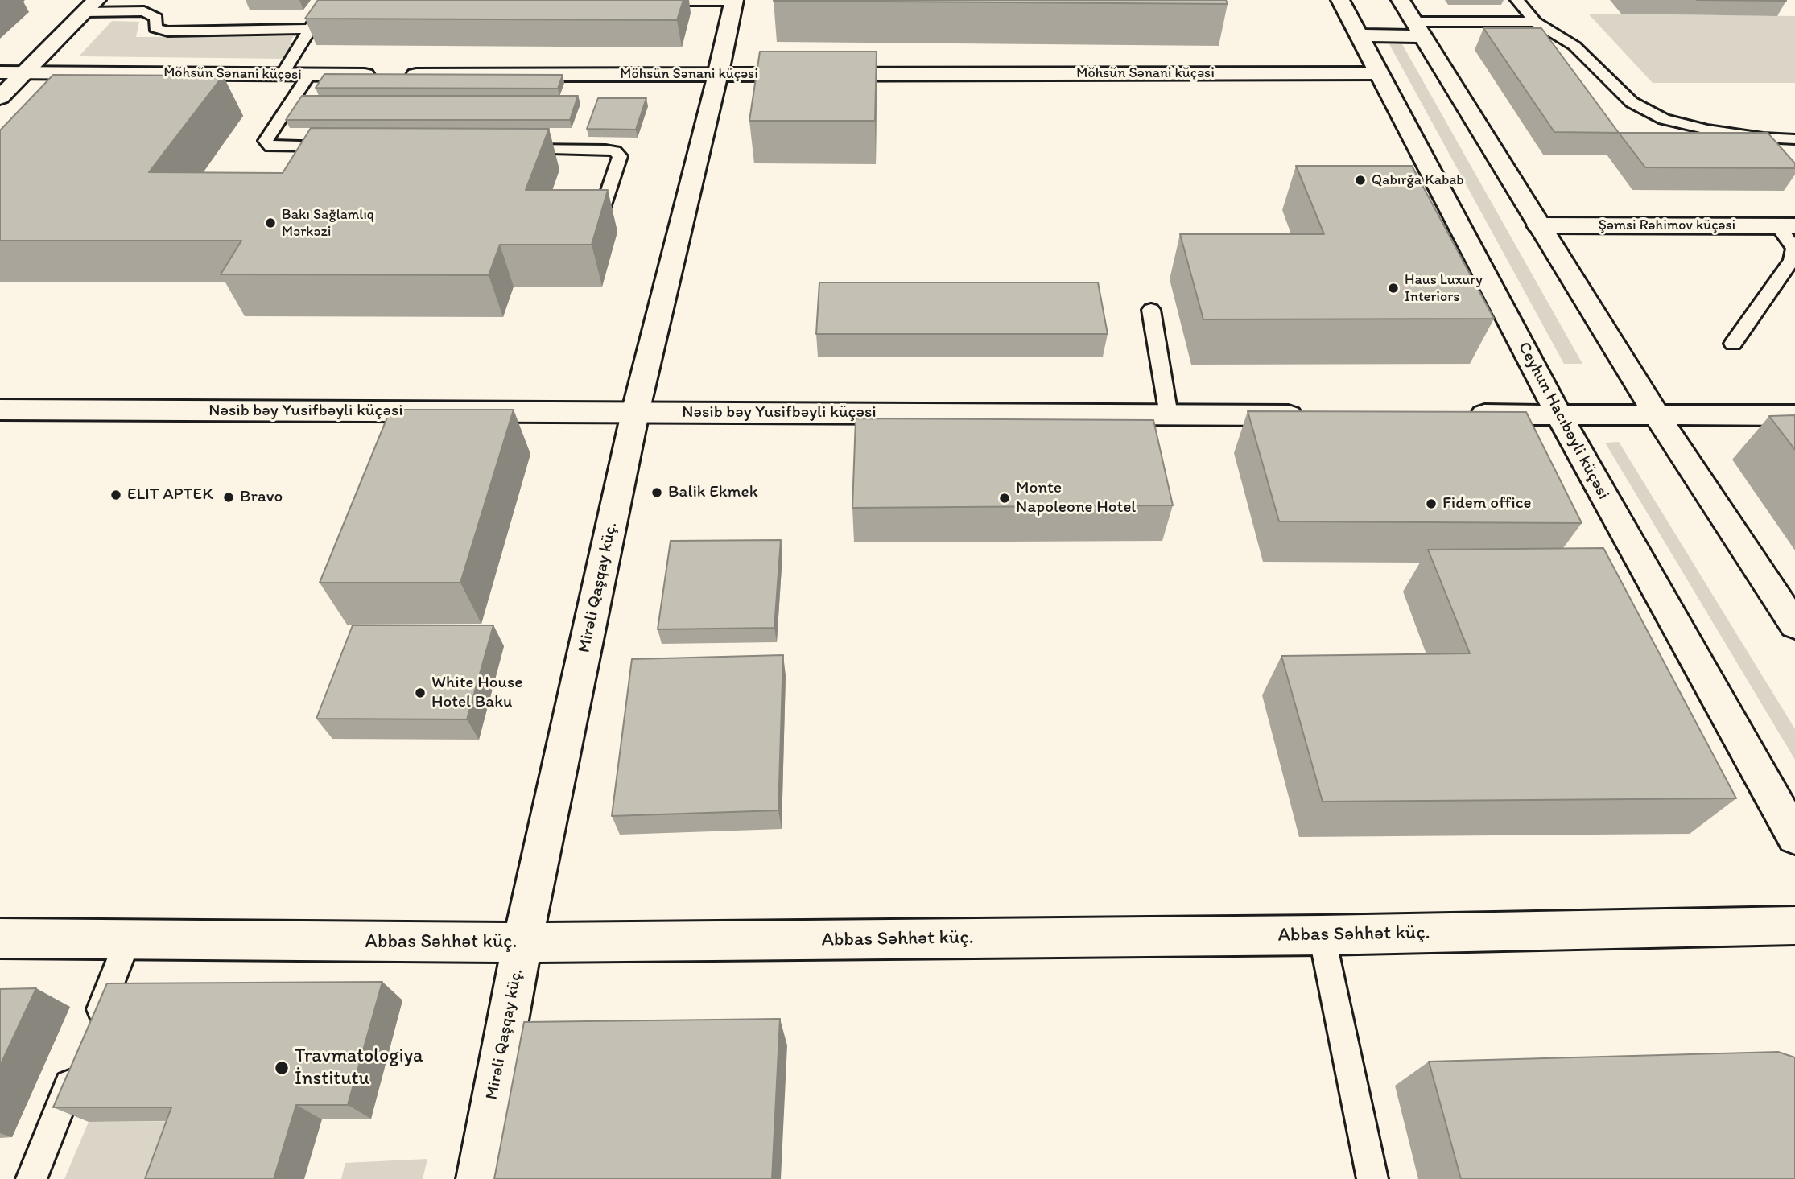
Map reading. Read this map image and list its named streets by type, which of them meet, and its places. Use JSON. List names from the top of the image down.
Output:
{
  "streets": {
    "street": [
      "Möhsün Sənani küçəsi",
      "Şəmsi Rəhimov küçəsi",
      "Nəsib bəy Yusifbəyli küçəsi",
      "Ceyhun Hacıbəyli küçəsi",
      "Mirəli Qaşqay küç.",
      "Abbas Səhhət küç."
    ]
  },
  "crossings": [
    ["Möhsün Sənani küçəsi", "Ceyhun Hacıbəyli küçəsi"],
    ["Möhsün Sənani küçəsi", "Mirəli Qaşqay küç."],
    ["Nəsib bəy Yusifbəyli küçəsi", "Mirəli Qaşqay küç."],
    ["Mirəli Qaşqay küç.", "Abbas Səhhət küç."]
  ],
  "places": [
    "Qabırğa Kabab",
    "Bakı Sağlamlıq Mərkəzi",
    "Haus Luxury Interiors",
    "Balik Ekmek",
    "ELIT APTEK",
    "Bravo",
    "Monte Napoleone Hotel",
    "Fidem office",
    "White House Hotel Baku",
    "Travmatologiya İnstitutu"
  ]
}
